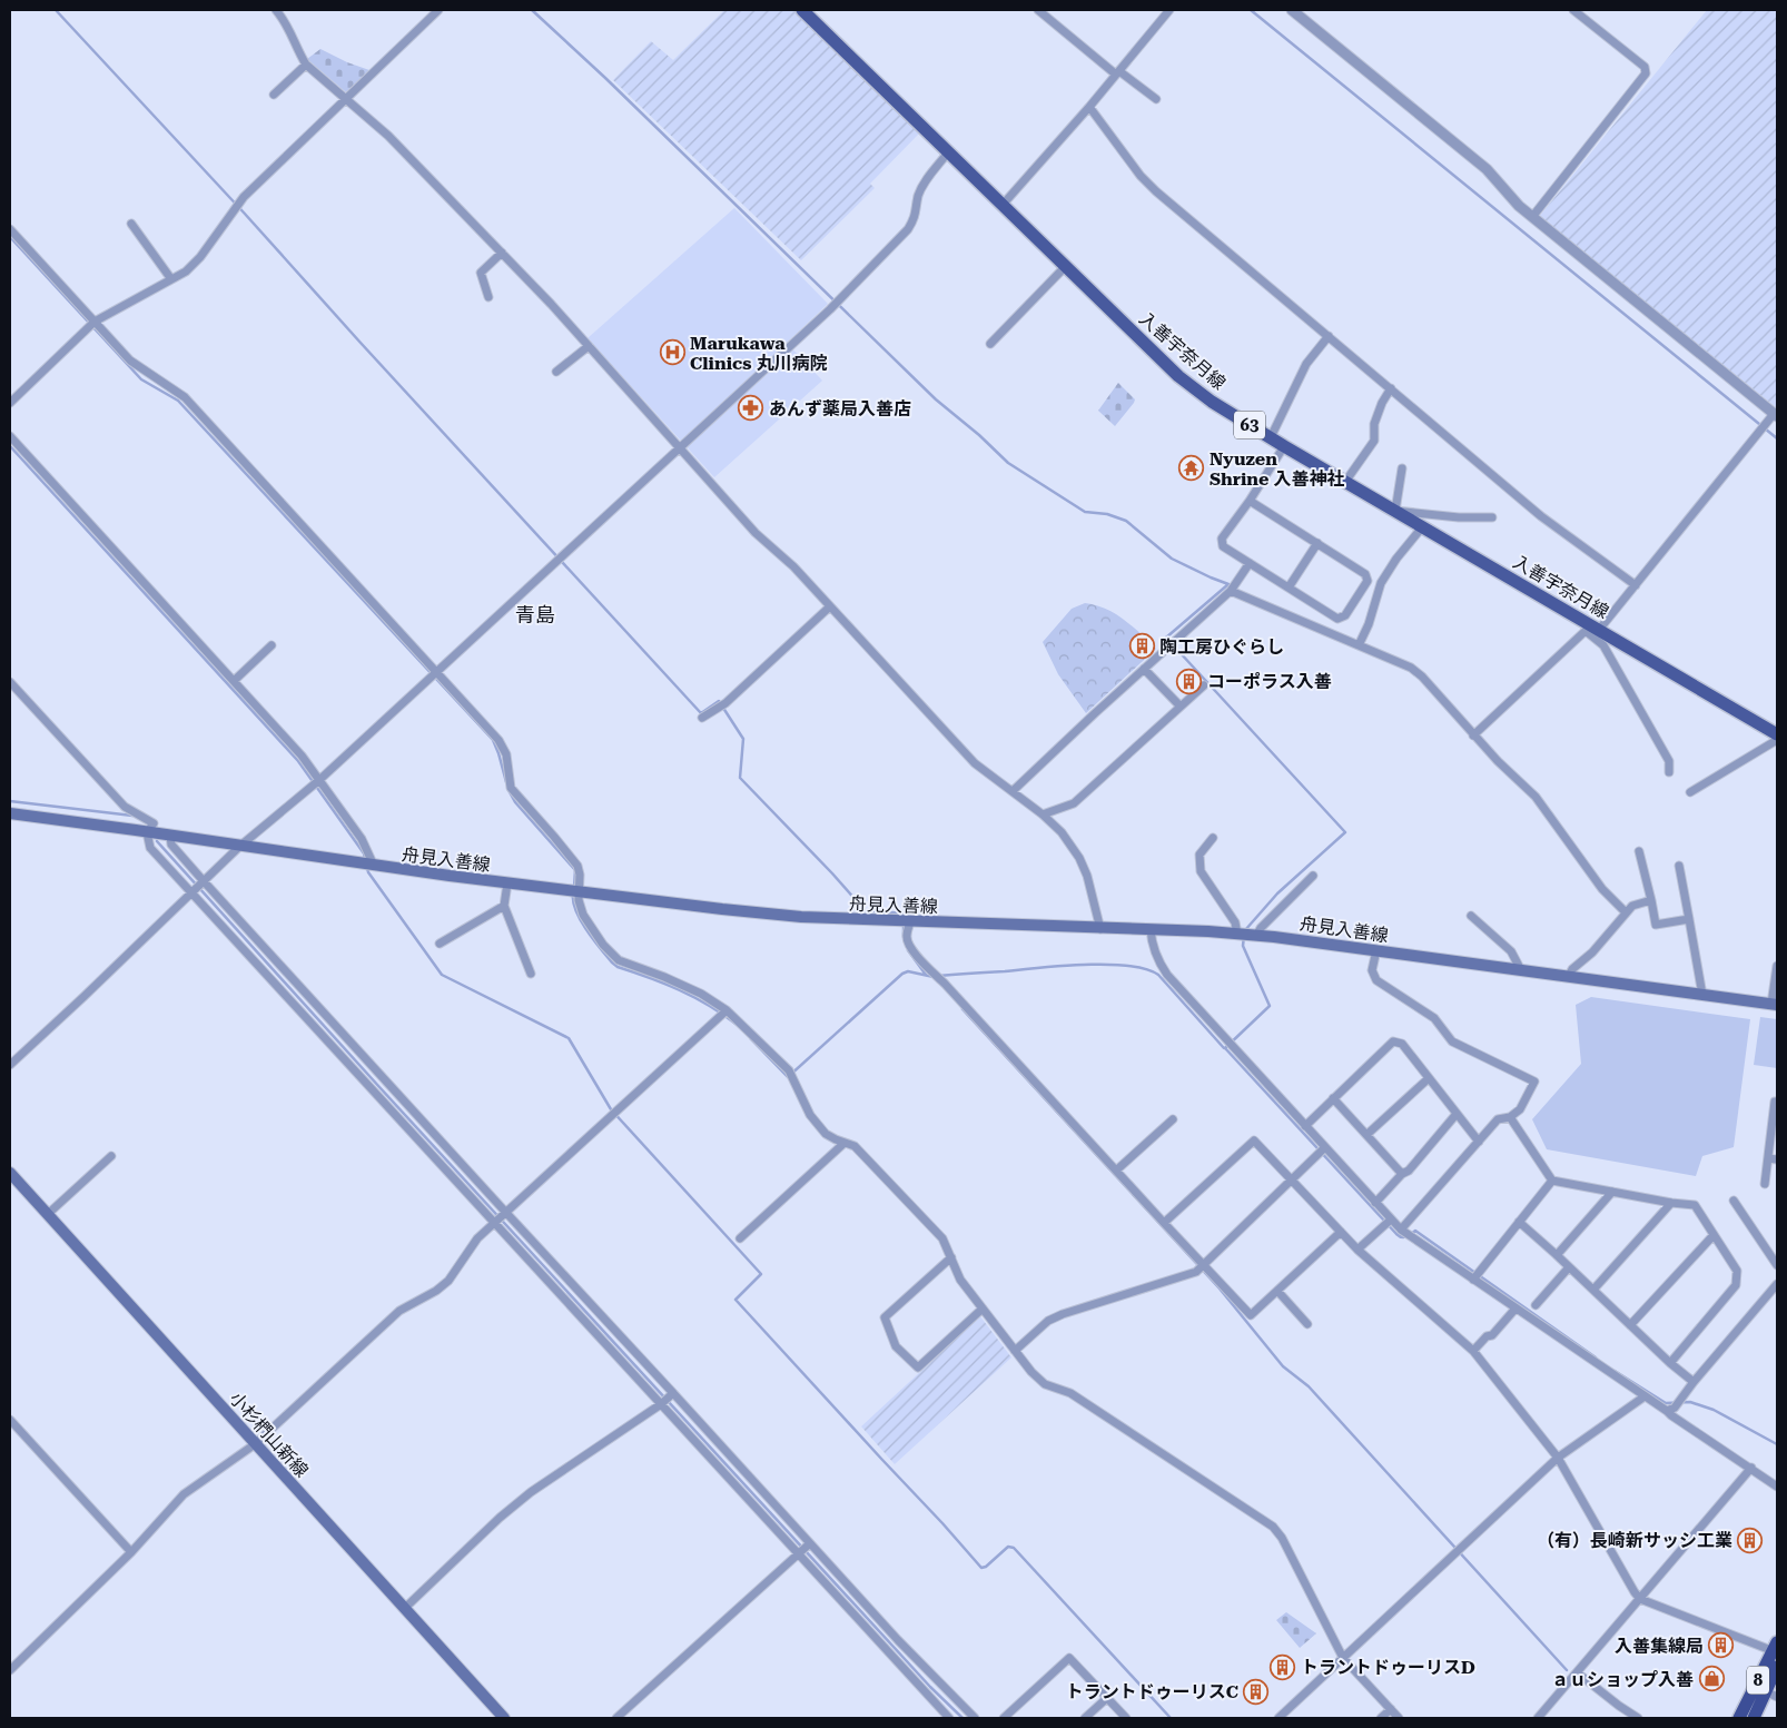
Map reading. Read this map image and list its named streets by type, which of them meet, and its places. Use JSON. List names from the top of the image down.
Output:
{
  "streets": {
    "highway": ["8"],
    "main road": [
      "入善宇奈月線",
      "63",
      "舟見入善線",
      "小杉椚山新線"
    ]
  },
  "districts": ["青島"],
  "places": {
    "hospital": ["Marukawa Clinics 丸川病院"],
    "pharmacy": ["あんず薬局入善店"],
    "temple": ["Nyuzen Shrine 入善神社"],
    "building": [
      "陶工房ひぐらし",
      "コーポラス入善",
      "（有）長崎新サッシ工業",
      "入善集線局",
      "トラントドゥーリスD",
      "トラントドゥーリスC"
    ],
    "shop": ["ａｕショップ入善"]
  }
}
